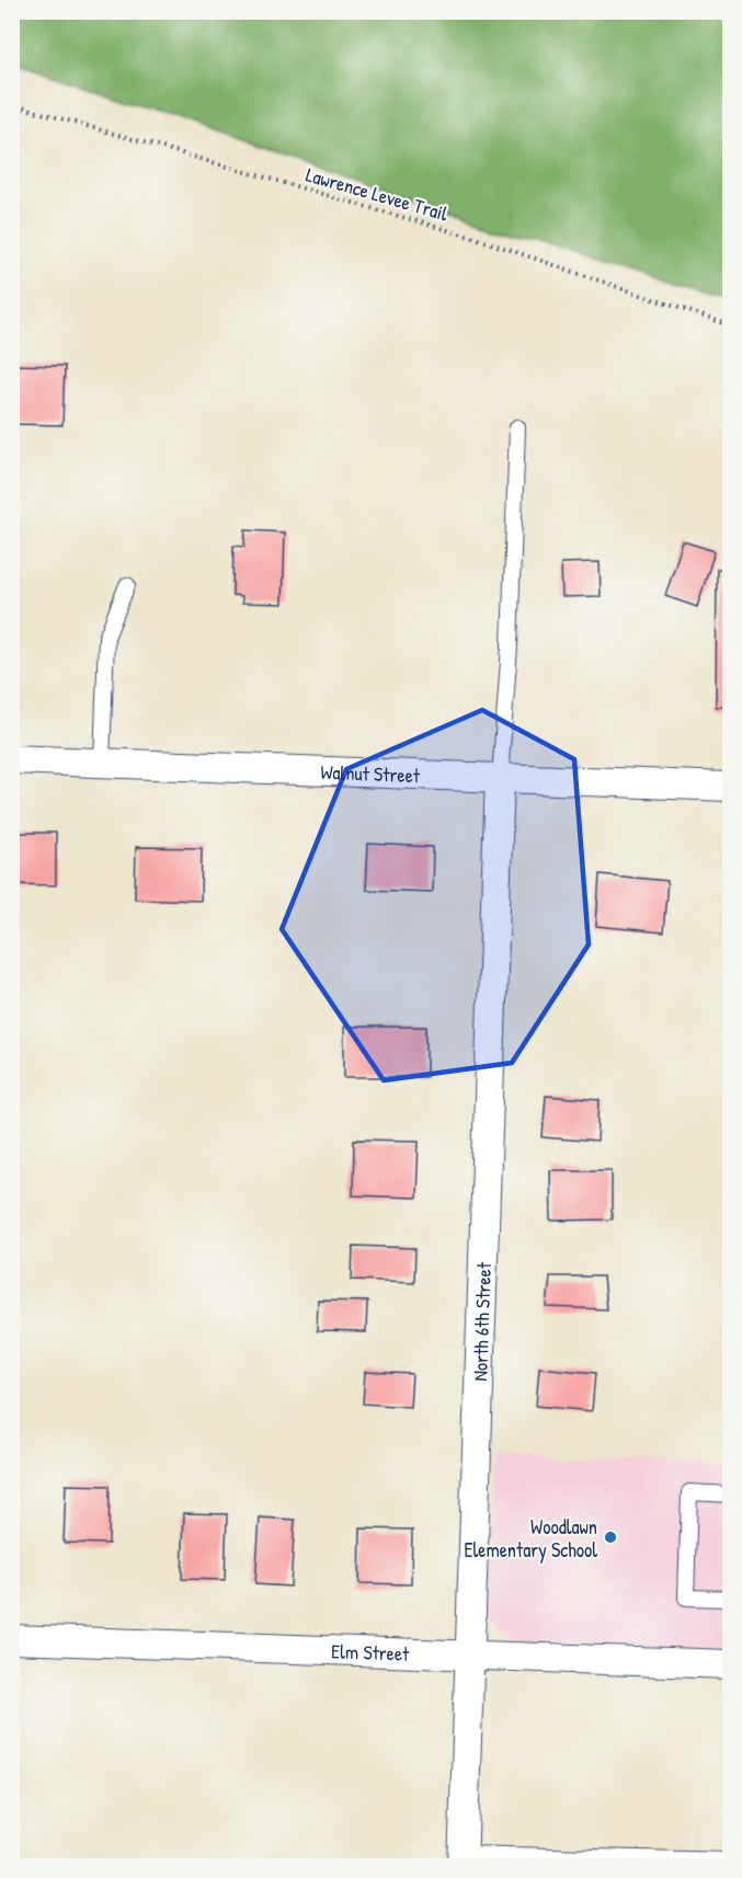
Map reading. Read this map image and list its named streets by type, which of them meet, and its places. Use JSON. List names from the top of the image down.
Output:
{
  "streets": {
    "street": ["Walnut Street", "North 6th Street", "Elm Street"],
    "path": ["Lawrence Levee Trail"]
  },
  "crossings": [
    ["Walnut Street", "North 6th Street"],
    ["North 6th Street", "Elm Street"]
  ],
  "places": ["Woodlawn Elementary School"]
}
